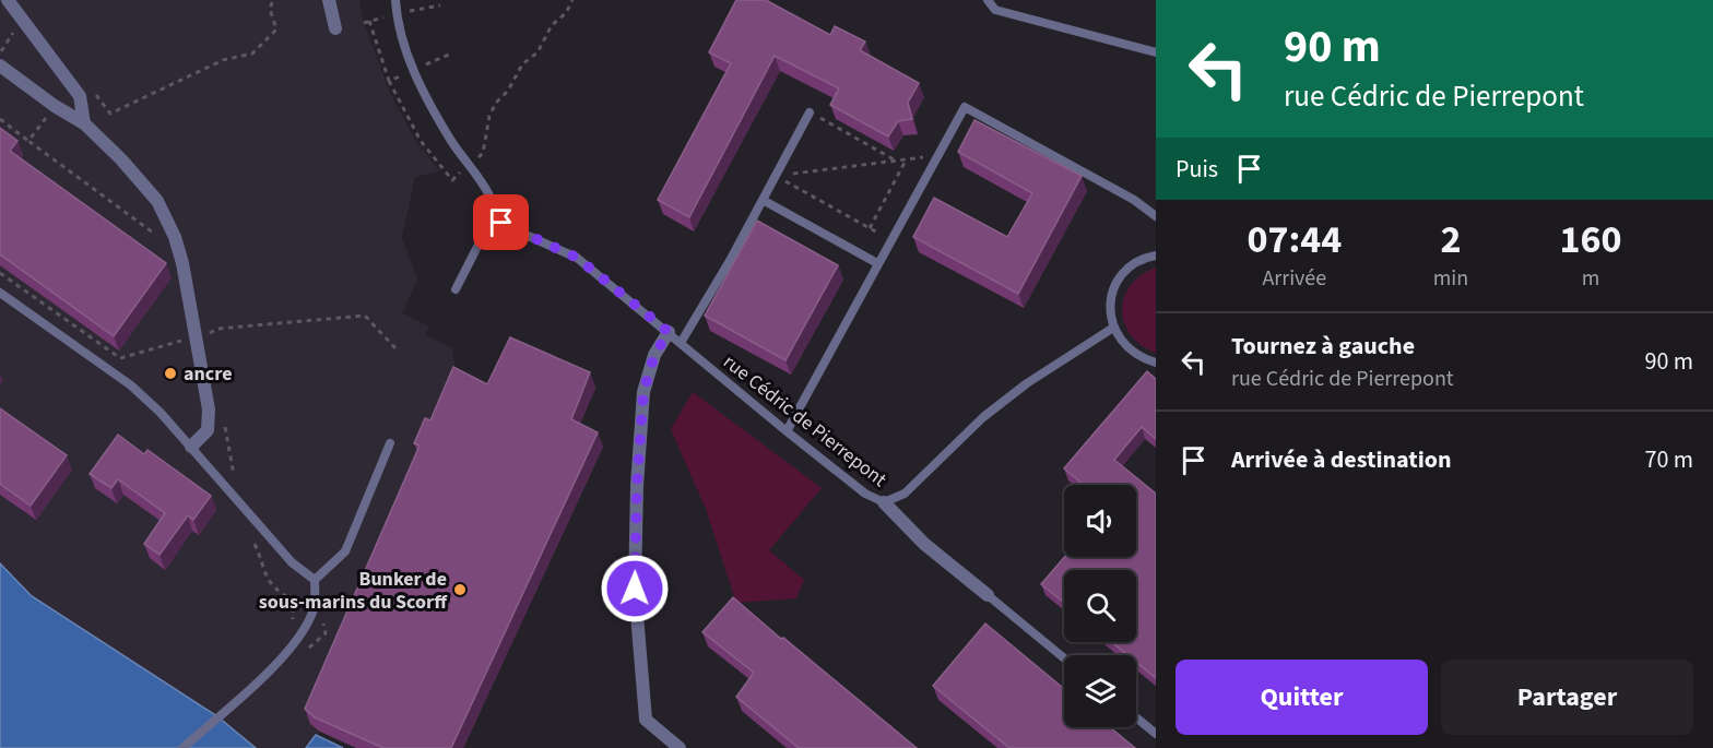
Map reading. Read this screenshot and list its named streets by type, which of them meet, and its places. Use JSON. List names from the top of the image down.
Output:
{
  "streets": {
    "lane": ["rue Cédric de Pierrepont"]
  },
  "places": ["ancre", "Bunker de sous-marins du Scorff"],
  "page": {
    "turn": ["90 m", "rue Cédric de Pierrepont"],
    "then": "Puis",
    "eta": [
      "07:44",
      "Arrivée",
      "2",
      "min",
      "160",
      "m"
    ],
    "list": [
      {
        "name": "Tournez à gauche",
        "note": "rue Cédric de Pierrepont",
        "value": "90 m"
      },
      {
        "name": "Arrivée à destination",
        "value": "70 m"
      }
    ],
    "buttons": ["Quitter", "Partager"]
  }
}
